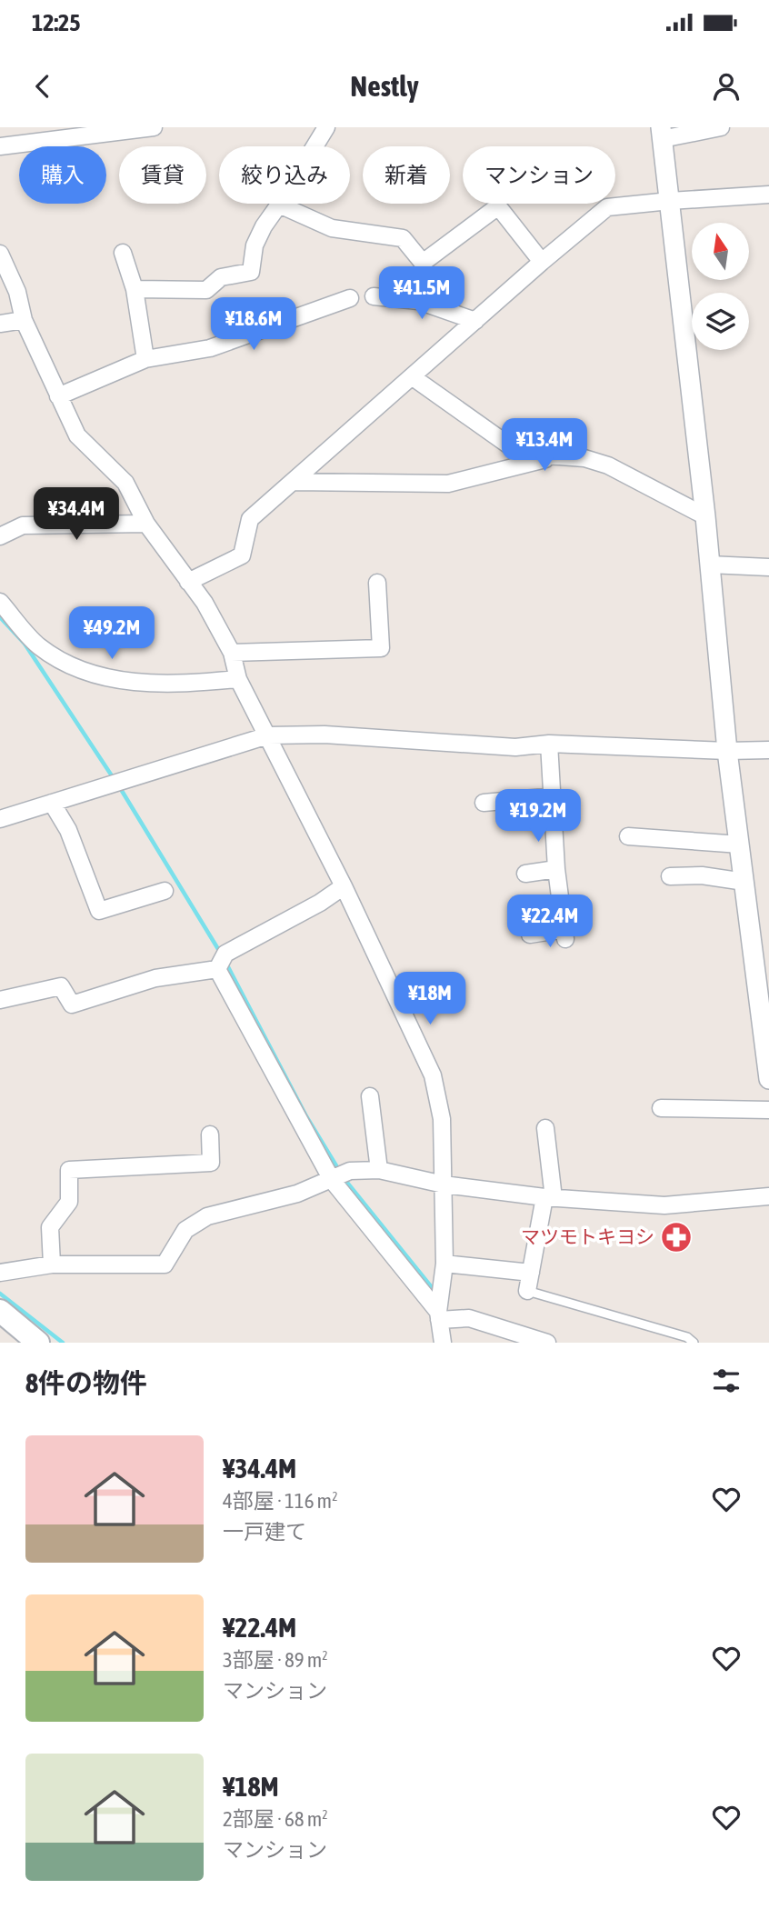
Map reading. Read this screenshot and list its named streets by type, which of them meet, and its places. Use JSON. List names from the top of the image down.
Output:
{
  "places": {
    "pharmacy": ["マツモトキヨシ"]
  },
  "north": "top",
  "page": {
    "status": "12:25",
    "header": "Nestly",
    "chip": [
      "購入",
      "賃貸",
      "絞り込み",
      "新着",
      "マンション"
    ],
    "price": [
      "¥41.5M",
      "¥18.6M",
      "¥13.4M",
      "¥34.4M",
      "¥49.2M",
      "¥19.2M",
      "¥22.4M",
      "¥18M"
    ],
    "heading": "8件の物件",
    "list": [
      {
        "name": "¥34.4M",
        "note": "4部屋 · 116 m² · 一戸建て"
      },
      {
        "name": "¥22.4M",
        "note": "3部屋 · 89 m² · マンション"
      },
      {
        "name": "¥18M",
        "note": "2部屋 · 68 m² · マンション"
      }
    ]
  }
}
